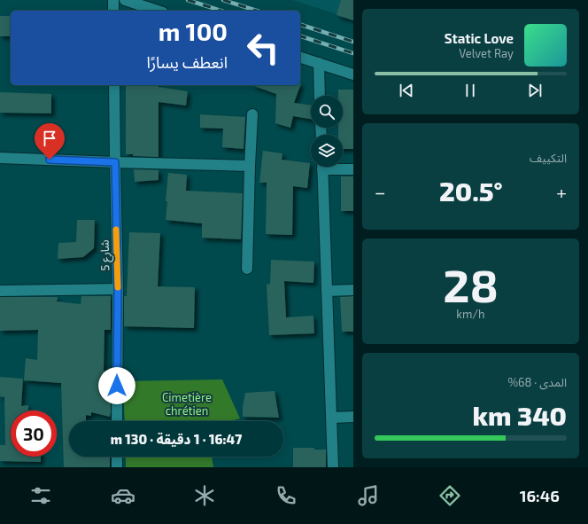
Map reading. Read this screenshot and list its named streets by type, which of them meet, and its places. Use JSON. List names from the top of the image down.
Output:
{
  "streets": {
    "street": ["شارع 5"]
  },
  "parks": ["Cimetière chrétien"],
  "page": {
    "turn": ["100 m", "انعطف يسارًا"],
    "song": ["Static Love", "Velvet Ray"],
    "tile": [
      "التكييف",
      ["28", "km/h"],
      ["المدى · 68%", "340 km"]
    ],
    "heat": ["−", "20.5°", "+"],
    "limit": "30",
    "trip": "16:47 · 1 دقيقة · 130 m",
    "tabs": "16:46"
  }
}
